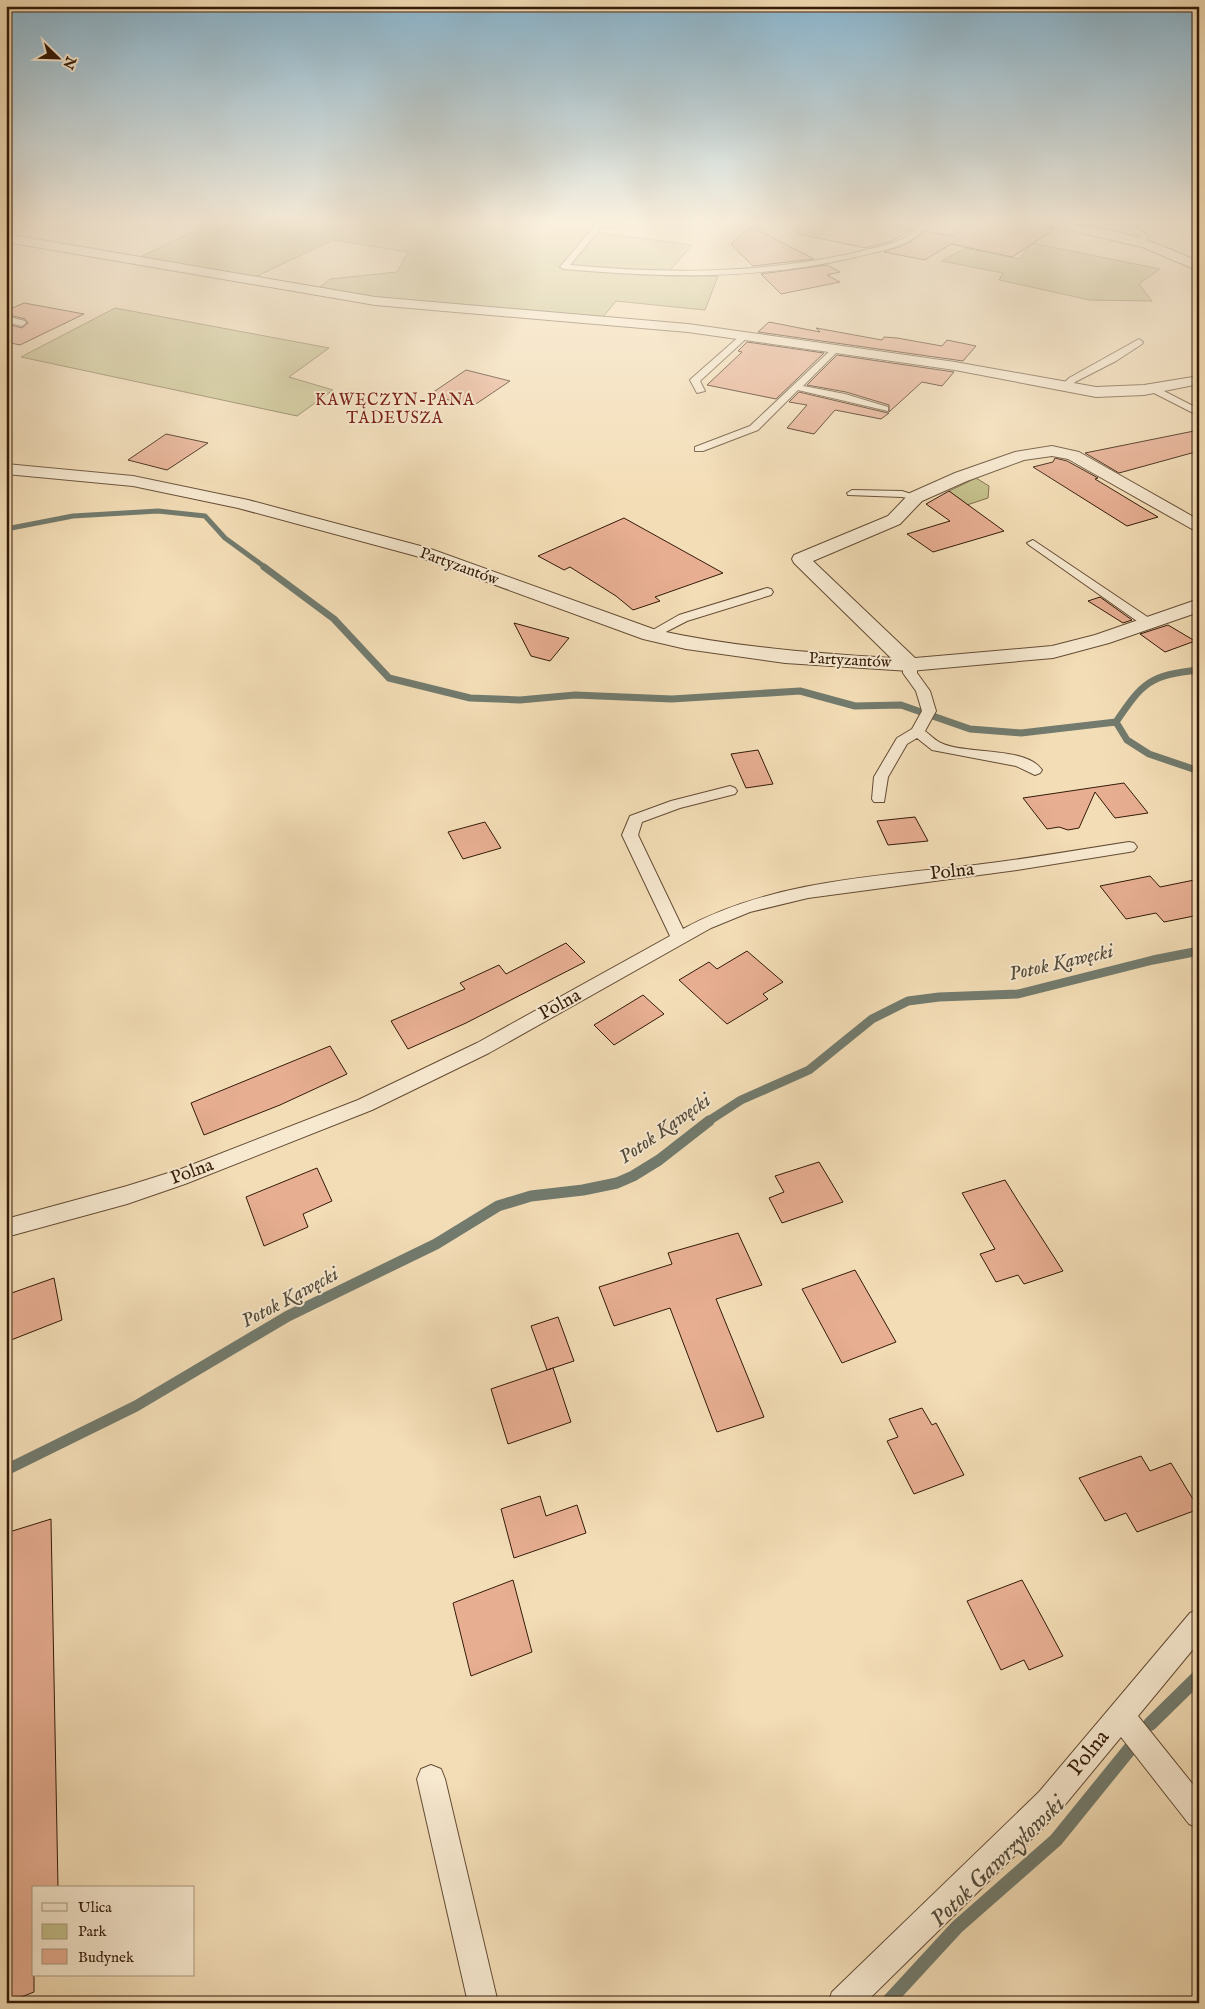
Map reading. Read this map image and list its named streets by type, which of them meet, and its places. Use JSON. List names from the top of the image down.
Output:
{
  "streets": {
    "street": ["Partyzantów"],
    "lane": ["Polna"]
  },
  "districts": ["KAWĘCZYN-PANA TADEUSZA"],
  "water": ["Potok Kawęcki", "Potok Gawrzyłowski"],
  "legend": ["Ulica", "Park", "Budynek"],
  "north": "bottom right"
}
